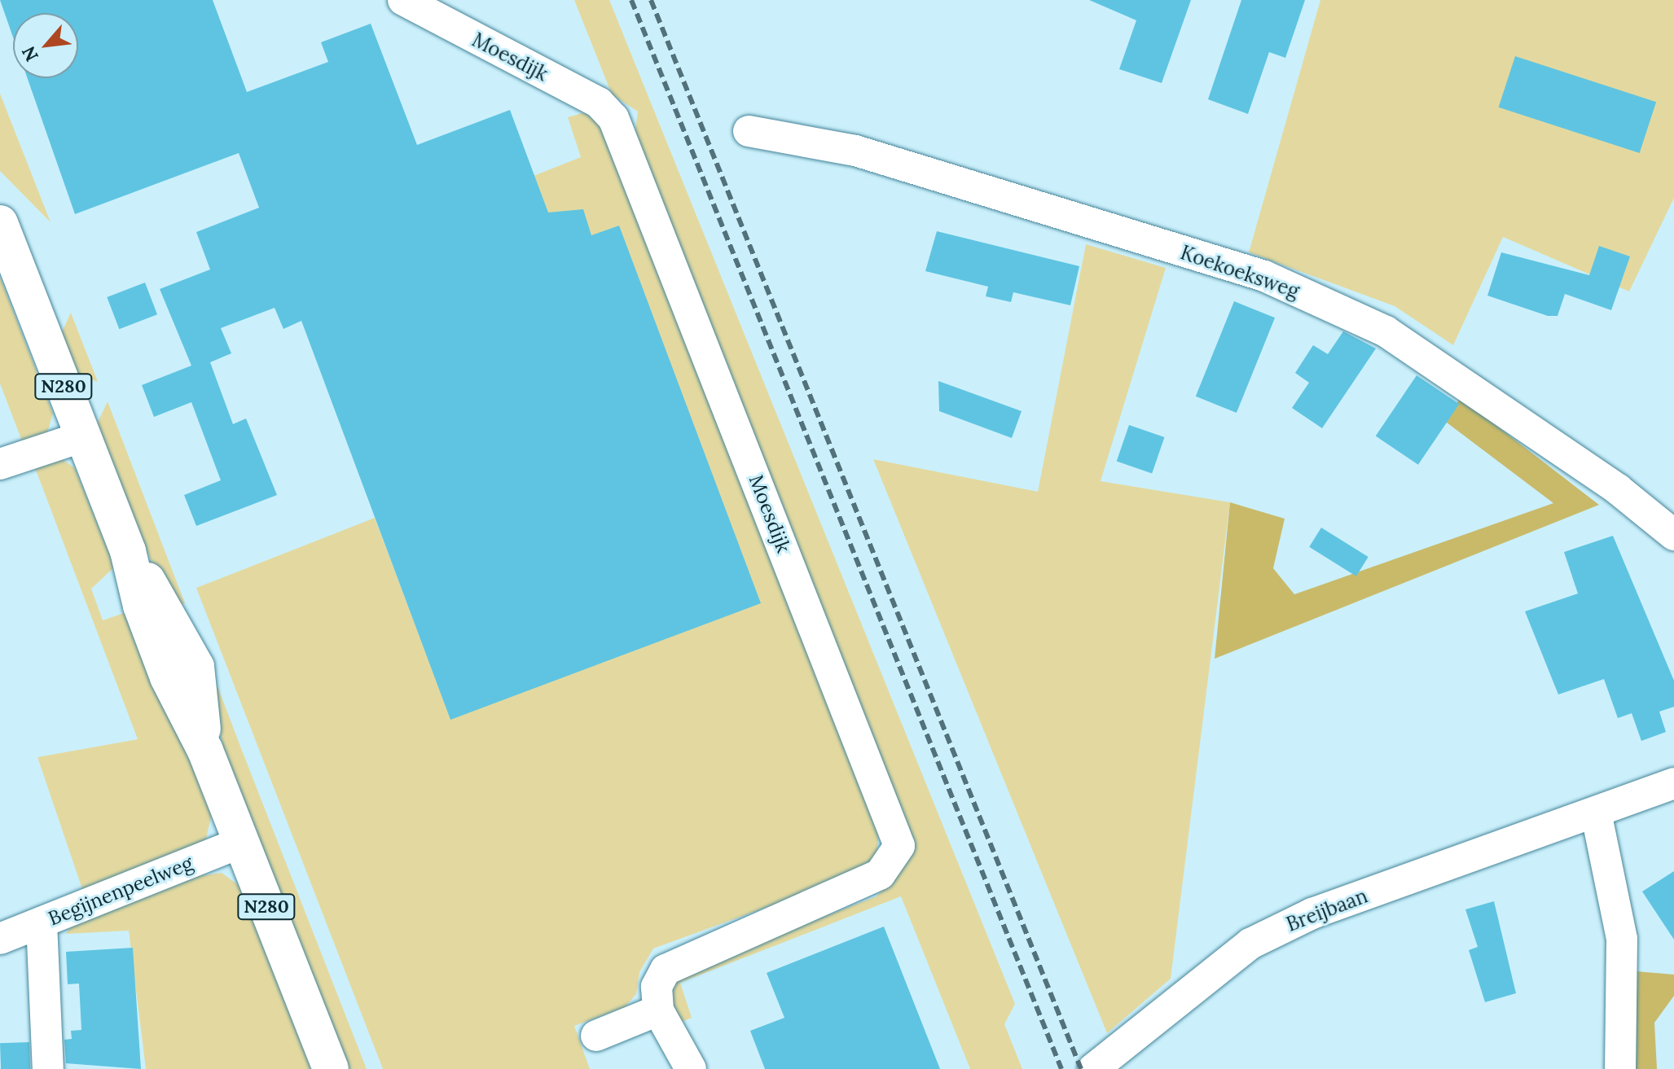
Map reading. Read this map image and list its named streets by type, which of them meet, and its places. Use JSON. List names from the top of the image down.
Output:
{
  "streets": {
    "main road": ["N280"],
    "street": [
      "Moesdijk",
      "Koekoeksweg",
      "Begijnenpeelweg",
      "Breijbaan"
    ]
  },
  "crossings": [
    ["N280", "Begijnenpeelweg"]
  ],
  "north": "bottom left"
}
